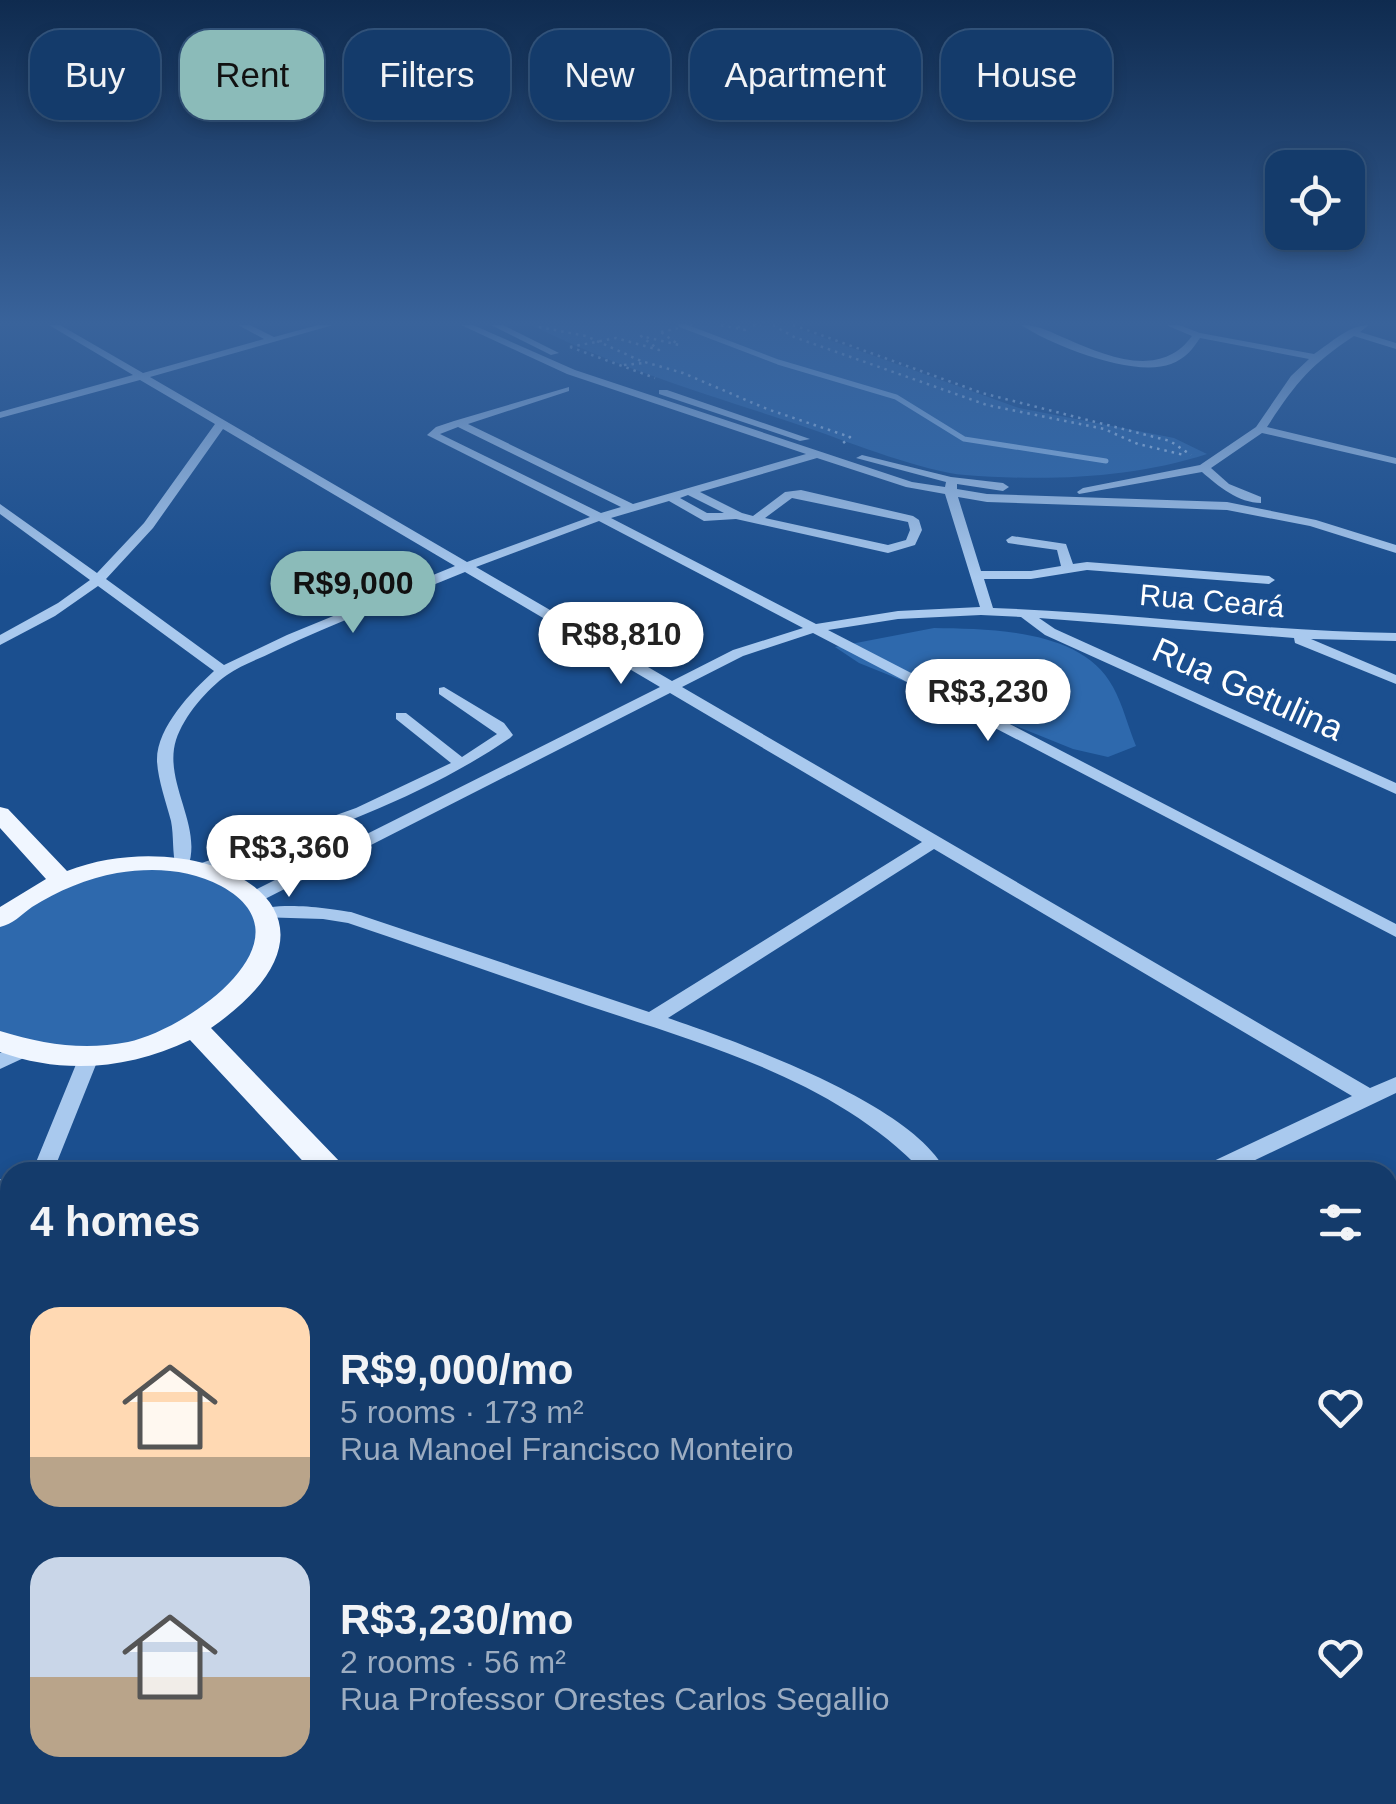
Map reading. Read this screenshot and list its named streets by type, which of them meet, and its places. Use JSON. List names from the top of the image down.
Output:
{
  "streets": {
    "street": ["Rua Ceará", "Rua Getulina"]
  },
  "crossings": [
    ["Rua Ceará", "Rua Getulina"]
  ],
  "page": {
    "chip": [
      "Buy",
      "Rent",
      "Filters",
      "New",
      "Apartment",
      "House"
    ],
    "price": [
      "R$9,000",
      "R$8,810",
      "R$3,230",
      "R$3,360"
    ],
    "heading": "4 homes",
    "list": [
      {
        "name": "R$9,000/mo",
        "note": "5 rooms · 173 m² · Rua Manoel Francisco Monteiro"
      },
      {
        "name": "R$3,230/mo",
        "note": "2 rooms · 56 m² · Rua Professor Orestes Carlos Segallio"
      }
    ]
  }
}
